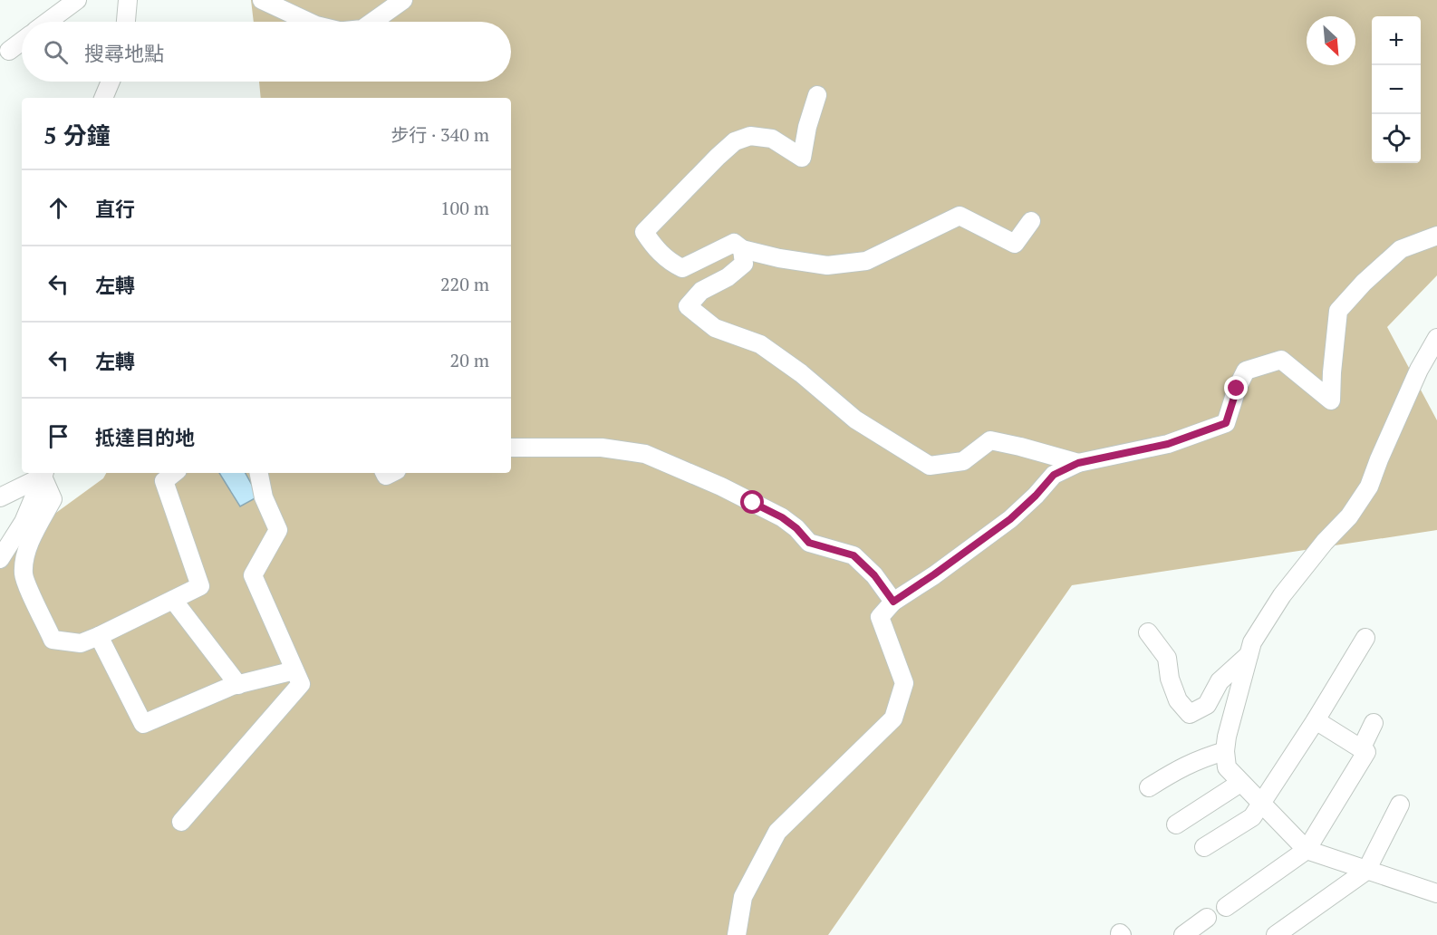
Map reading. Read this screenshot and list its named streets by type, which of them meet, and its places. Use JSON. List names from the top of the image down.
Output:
{
  "north": "bottom right",
  "page": {
    "map_buttons": ["+", "−"],
    "search": "搜尋地點",
    "heading": ["5 分鐘", "步行 · 340 m"],
    "list": [
      ["直行", "100 m"],
      ["左轉", "220 m"],
      ["左轉", "20 m"],
      "抵達目的地"
    ]
  }
}
